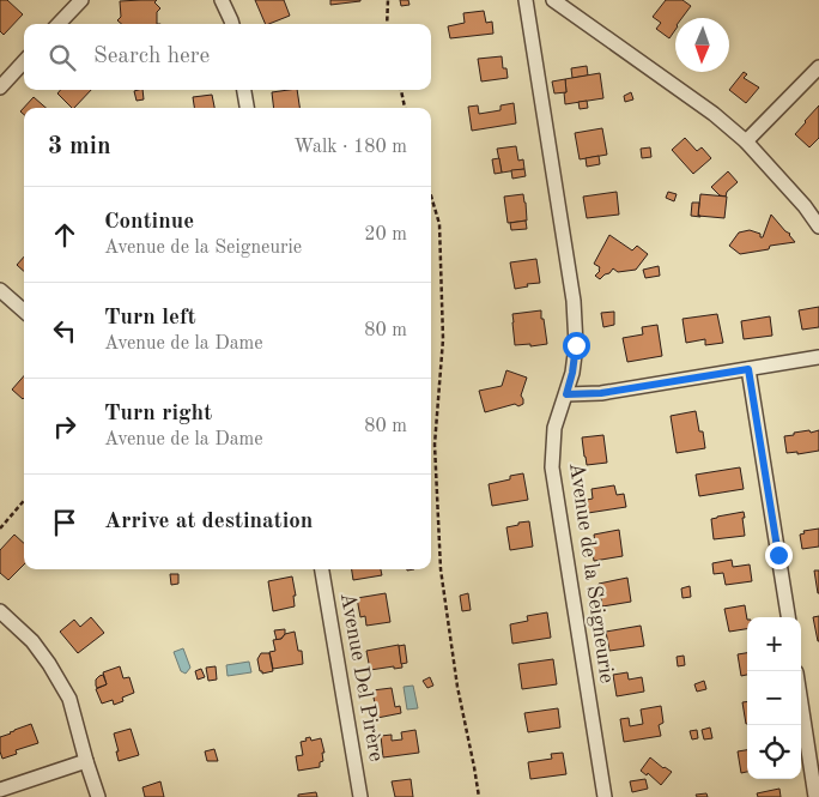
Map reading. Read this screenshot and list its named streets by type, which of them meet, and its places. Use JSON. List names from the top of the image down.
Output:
{
  "streets": {
    "street": ["Avenue de la Seigneurie", "Avenue Del Pirère"]
  },
  "north": "bottom",
  "page": {
    "search": "Search here",
    "heading": ["3 min", "Walk · 180 m"],
    "list": [
      ["Continue", "Avenue de la Seigneurie", "20 m"],
      ["Turn left", "Avenue de la Dame", "80 m"],
      ["Turn right", "Avenue de la Dame", "80 m"],
      "Arrive at destination"
    ],
    "map_buttons": ["+", "−"]
  }
}
